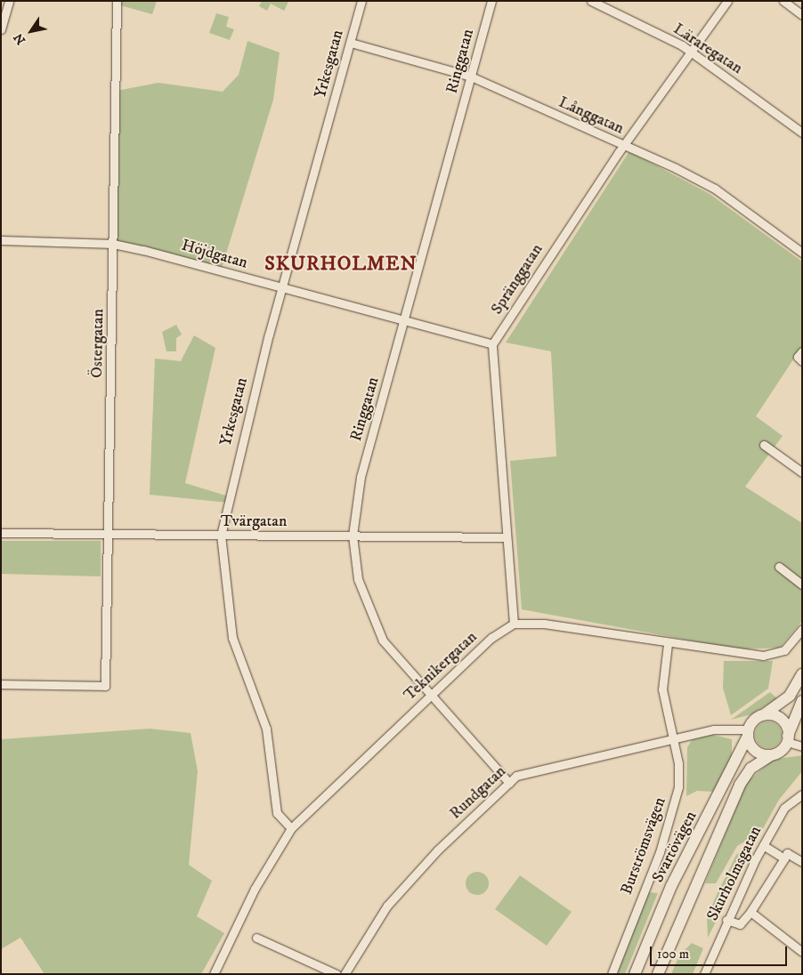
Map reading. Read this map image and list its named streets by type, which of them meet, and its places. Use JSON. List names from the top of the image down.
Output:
{
  "streets": {
    "main road": ["Svartövägen"],
    "street": [
      "Läraregatan",
      "Ringgatan",
      "Yrkesgatan",
      "Långgatan",
      "Höjdgatan",
      "Spränggatan",
      "Östergatan",
      "Tvärgatan",
      "Teknikergatan",
      "Rundgatan",
      "Burströmsvägen",
      "Skurholmsgatan"
    ]
  },
  "crossings": [
    ["Läraregatan", "Spränggatan"],
    ["Ringgatan", "Långgatan"],
    ["Ringgatan", "Höjdgatan"],
    ["Ringgatan", "Tvärgatan"],
    ["Ringgatan", "Teknikergatan"],
    ["Ringgatan", "Rundgatan"],
    ["Yrkesgatan", "Långgatan"],
    ["Yrkesgatan", "Höjdgatan"],
    ["Yrkesgatan", "Tvärgatan"],
    ["Yrkesgatan", "Teknikergatan"],
    ["Långgatan", "Spränggatan"],
    ["Höjdgatan", "Spränggatan"],
    ["Höjdgatan", "Östergatan"],
    ["Östergatan", "Tvärgatan"],
    ["Rundgatan", "Burströmsvägen"],
    ["Rundgatan", "Svartövägen"]
  ],
  "districts": ["SKURHOLMEN"],
  "scale_bar": "100 m",
  "north": "bottom left"
}
